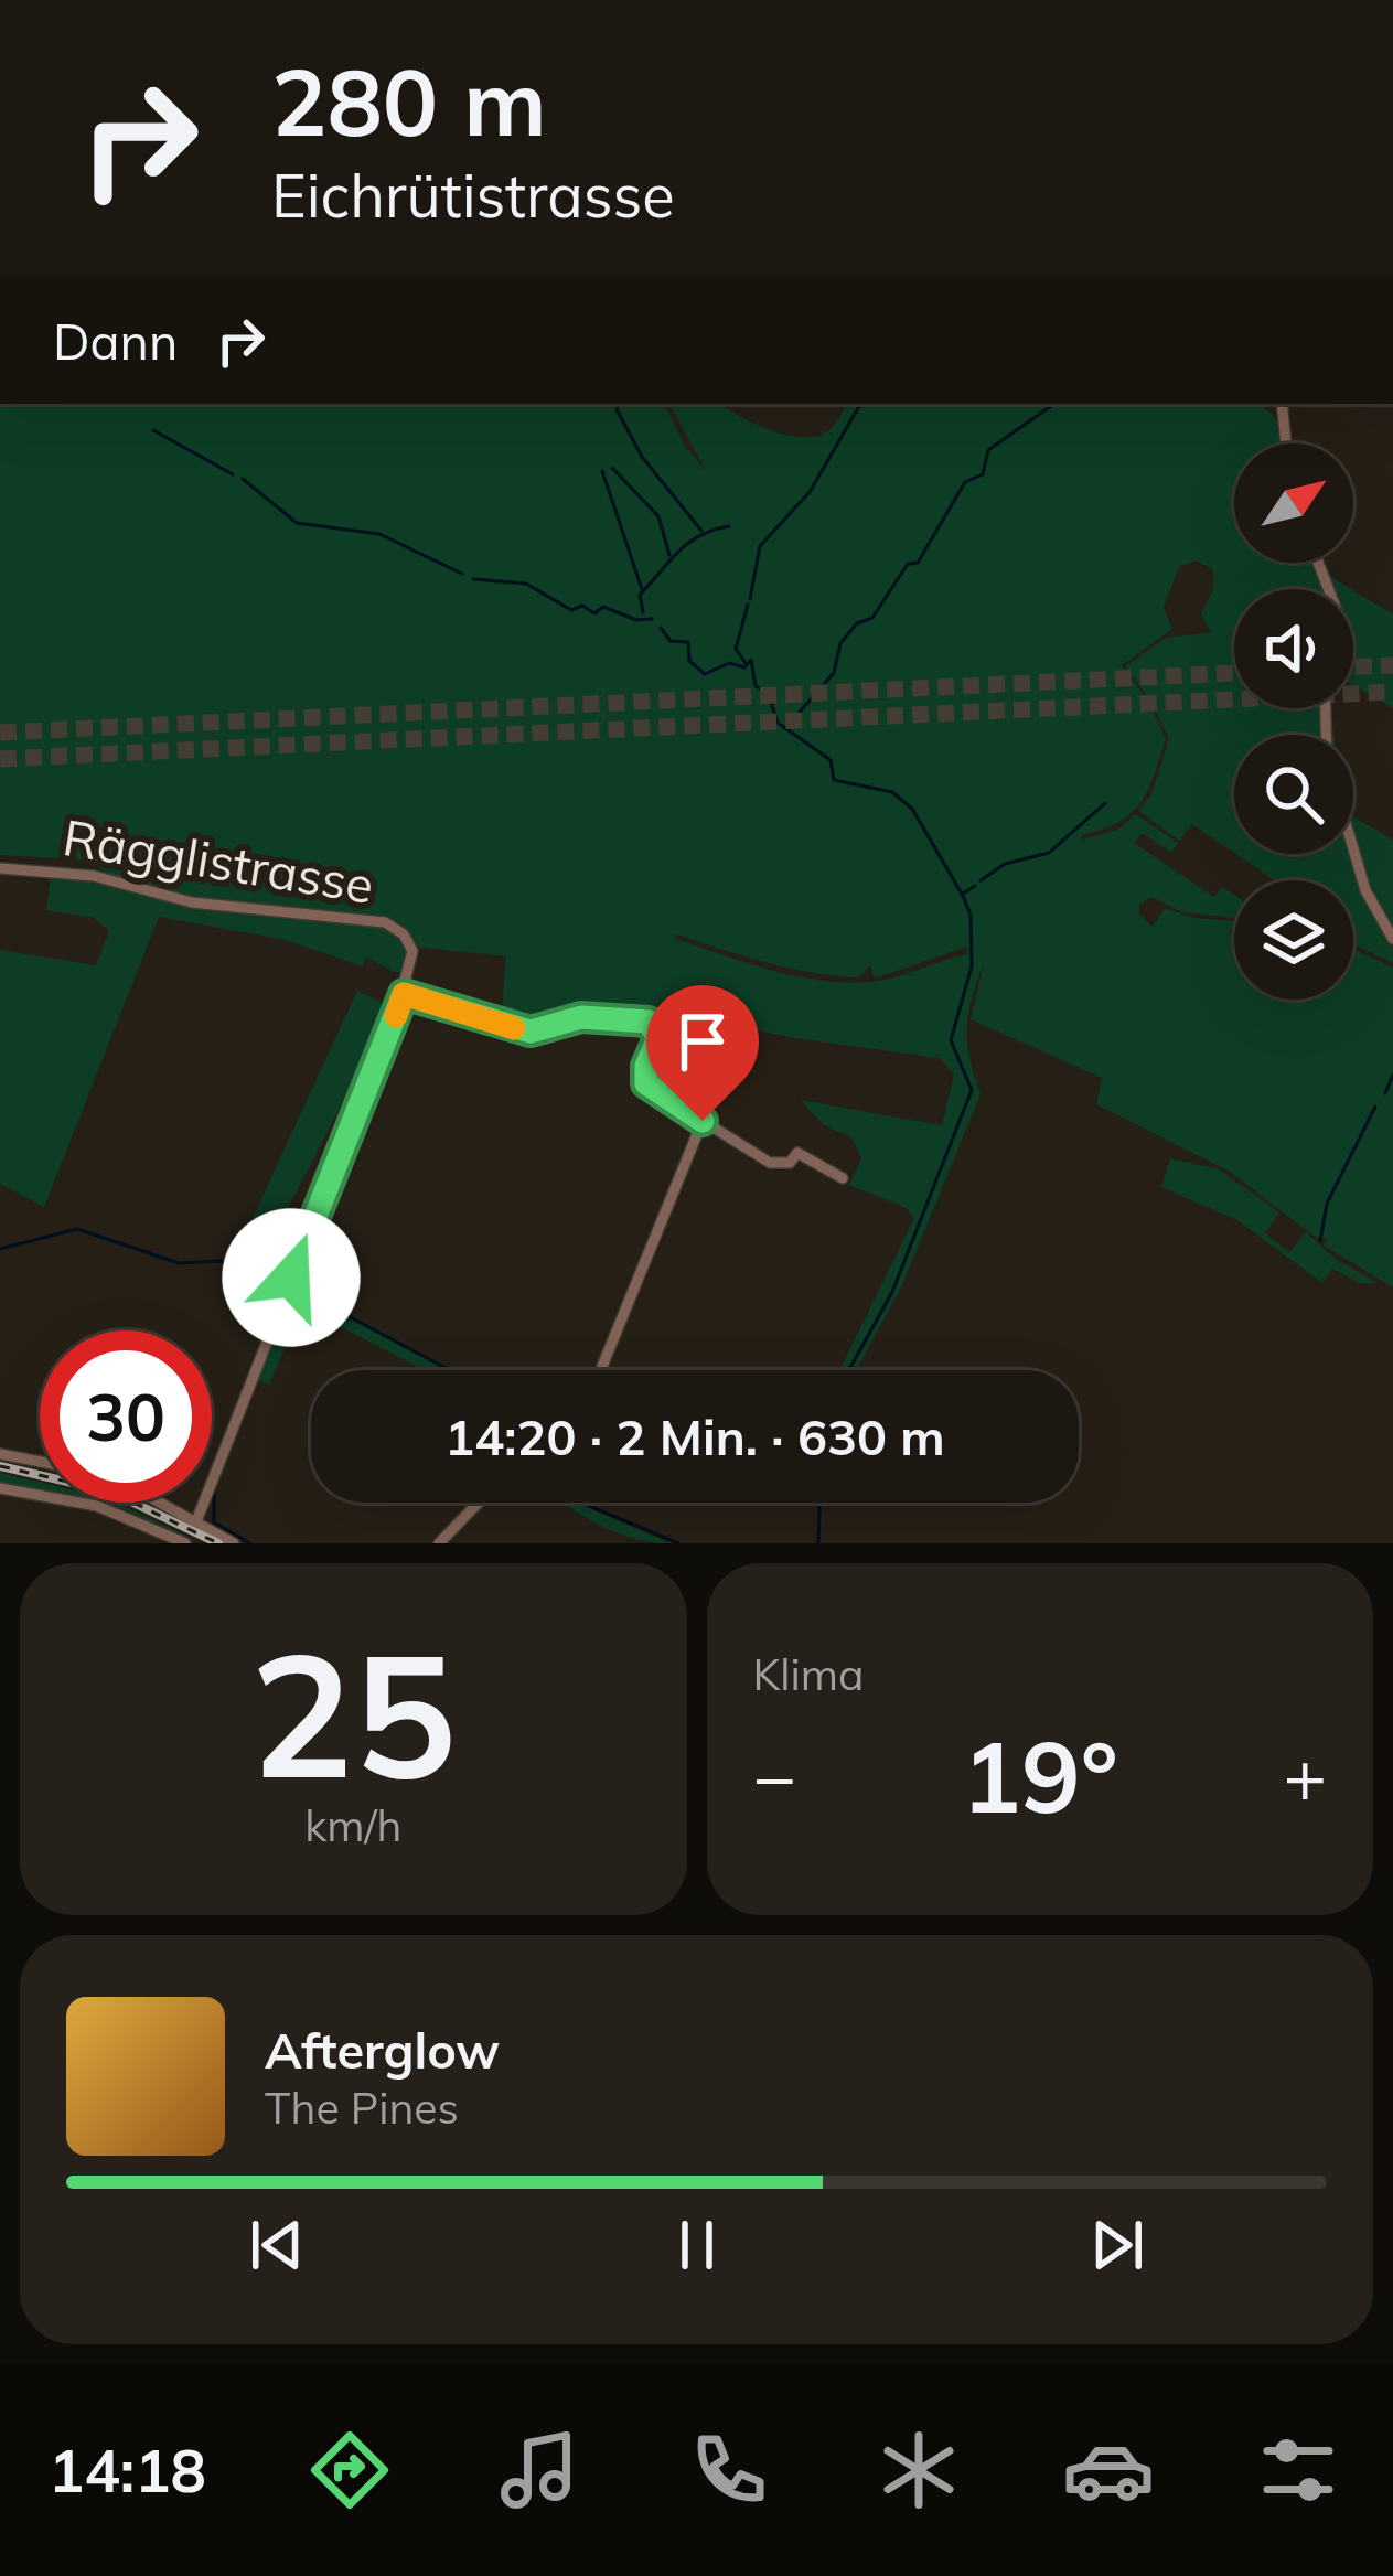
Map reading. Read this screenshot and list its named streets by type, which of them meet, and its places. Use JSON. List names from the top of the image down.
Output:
{
  "streets": {
    "street": ["Rägglistrasse"]
  },
  "north": "top right",
  "page": {
    "turn": ["280 m", "Eichrütistrasse"],
    "then": "Dann",
    "limit": "30",
    "trip": "14:20 · 2 Min. · 630 m",
    "tile": [
      ["25", "km/h"],
      "Klima"
    ],
    "heat": ["−", "19°", "+"],
    "song": ["Afterglow", "The Pines"],
    "tabs": "14:18"
  }
}
